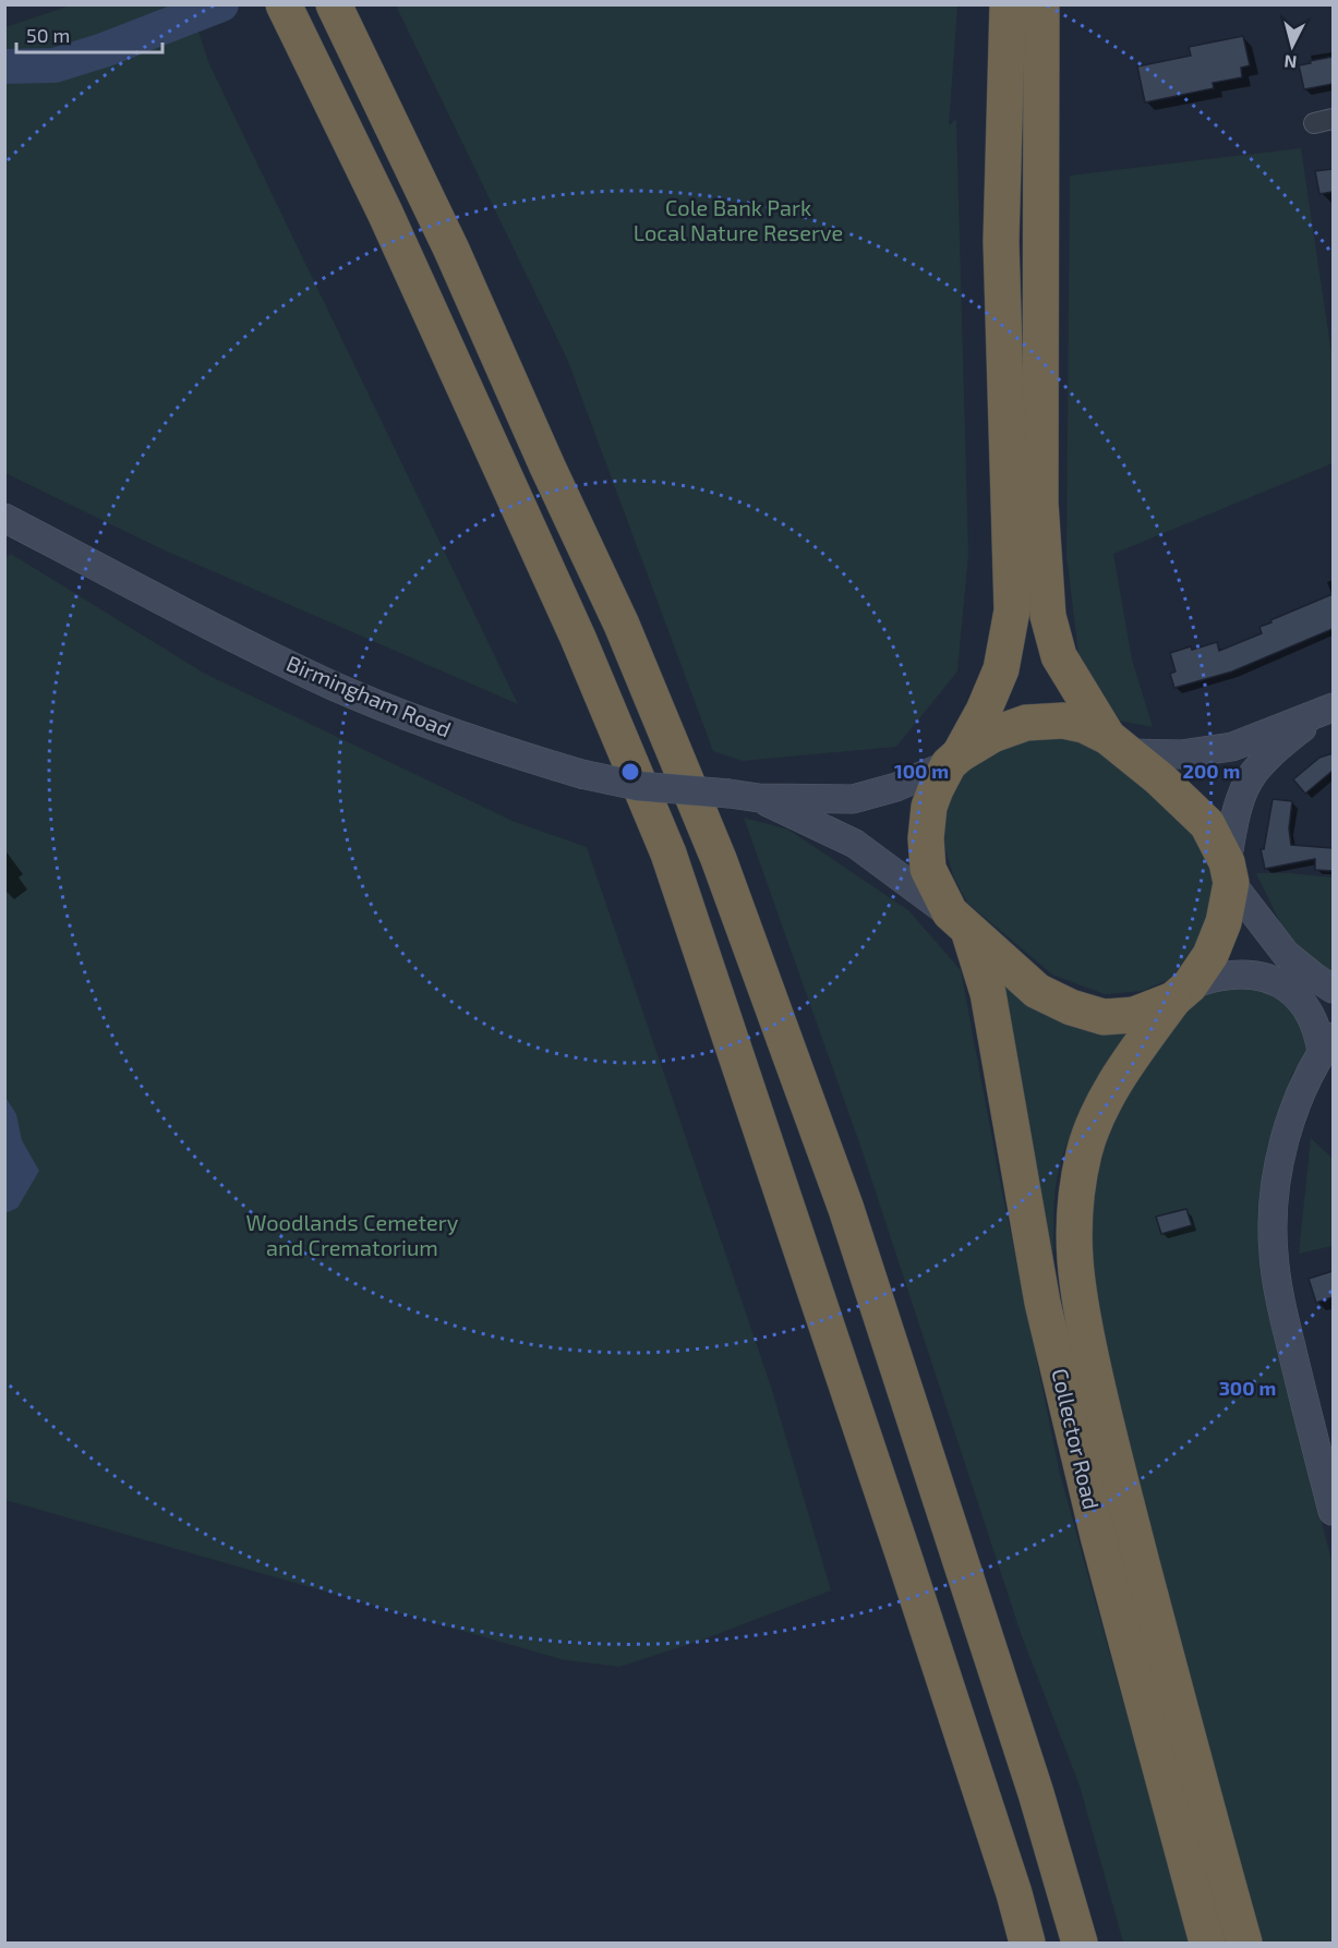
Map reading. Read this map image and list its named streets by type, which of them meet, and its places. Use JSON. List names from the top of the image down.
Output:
{
  "streets": {
    "highway": ["Collector Road"],
    "main road": ["Birmingham Road"]
  },
  "crossings": [
    ["Birmingham Road", "Collector Road"]
  ],
  "parks": ["Cole Bank Park Local Nature Reserve", "Woodlands Cemetery and Crematorium"],
  "scale_bar": "50 m",
  "north": "bottom",
  "rings": ["100 m", "200 m", "300 m"]
}
